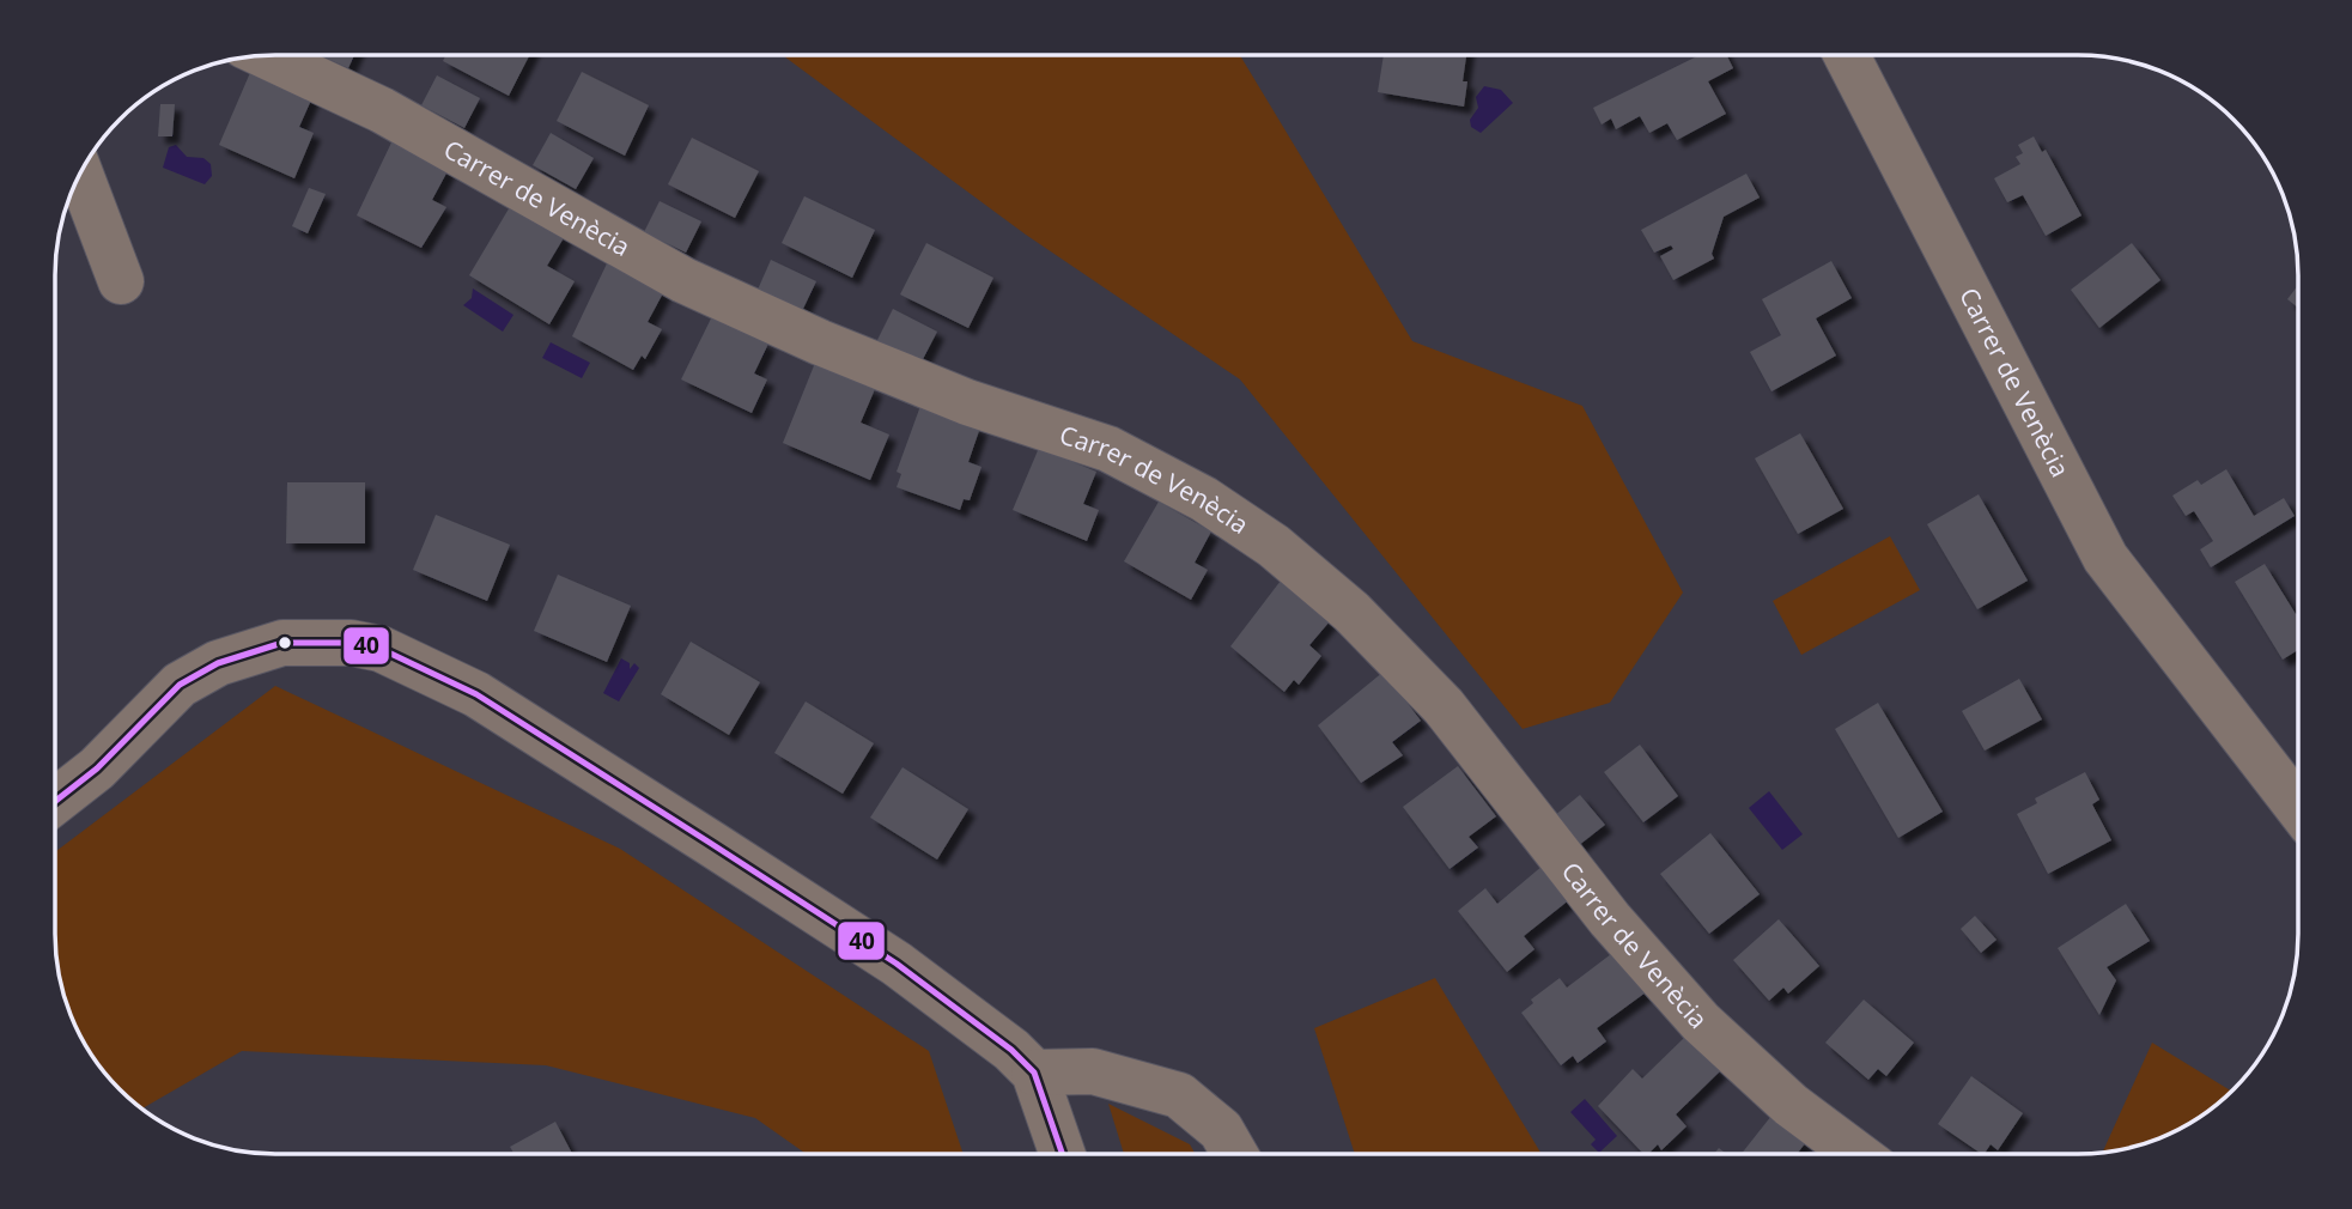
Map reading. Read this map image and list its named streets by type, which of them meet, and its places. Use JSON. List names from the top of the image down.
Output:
{
  "streets": {
    "street": ["Carrer de Venècia"]
  },
  "lines": ["transit line 40"]
}
